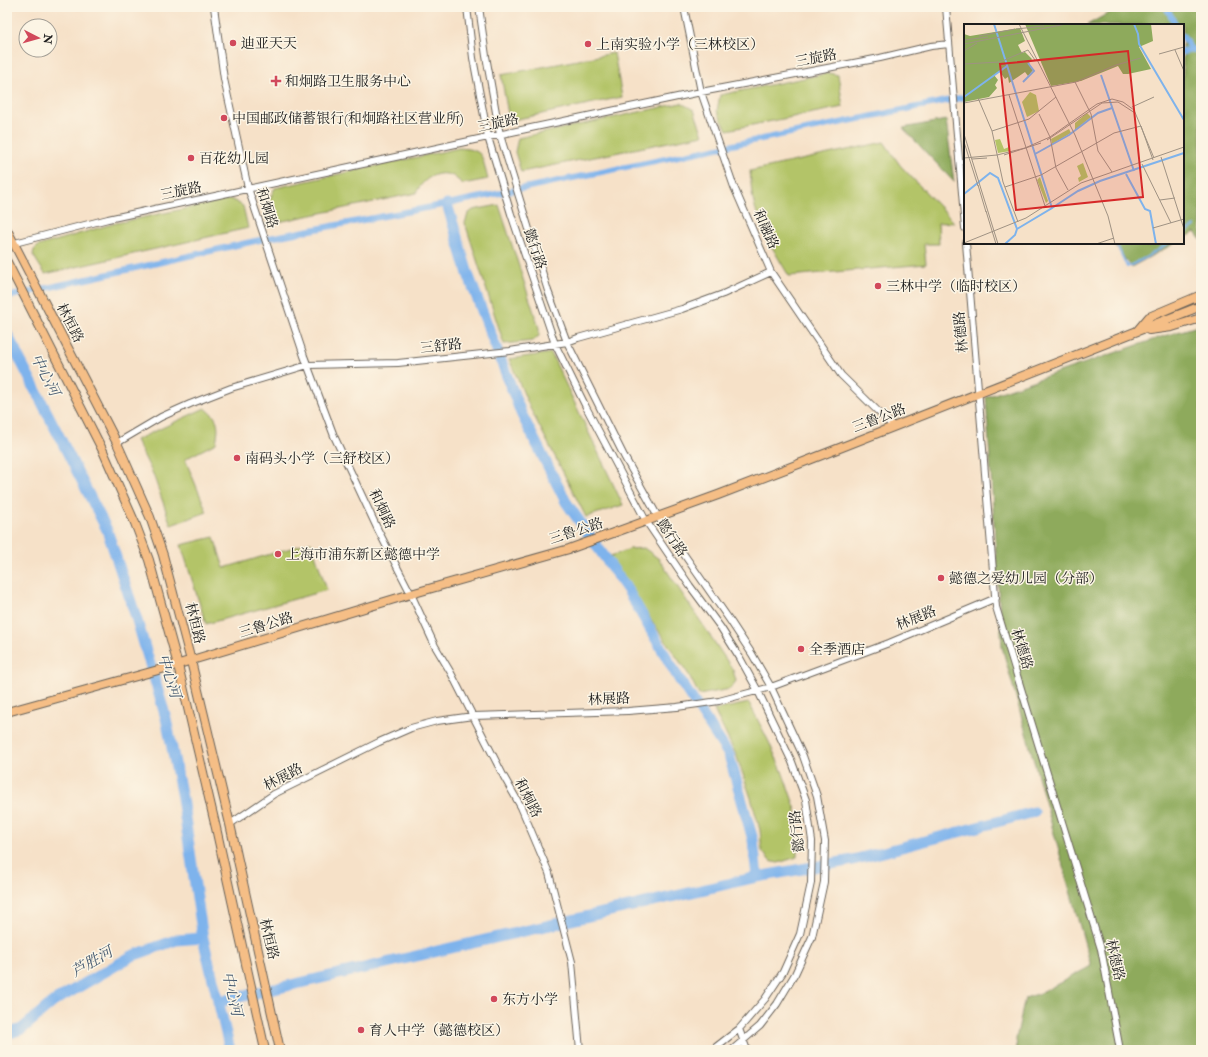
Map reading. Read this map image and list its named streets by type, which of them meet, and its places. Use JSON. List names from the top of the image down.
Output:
{
  "streets": {
    "main road": ["林恒路", "三鲁公路"],
    "street": [
      "三旋路",
      "和炯路",
      "和融路",
      "懿行路",
      "林德路",
      "三舒路",
      "林展路"
    ]
  },
  "crossings": [
    ["三旋路", "和炯路"],
    ["三旋路", "和融路"],
    ["三旋路", "懿行路"],
    ["三旋路", "林恒路"],
    ["和炯路", "三舒路"],
    ["和炯路", "三鲁公路"],
    ["和炯路", "林展路"],
    ["和融路", "三舒路"],
    ["和融路", "三鲁公路"],
    ["懿行路", "三舒路"],
    ["懿行路", "三鲁公路"],
    ["懿行路", "林展路"],
    ["林恒路", "三舒路"],
    ["林恒路", "三鲁公路"],
    ["林恒路", "林展路"],
    ["林德路", "三鲁公路"],
    ["林德路", "林展路"]
  ],
  "water": ["中心河", "芦胜河"],
  "places": {
    "other": [
      "迪亚天天",
      "上南实验小学（三林校区）",
      "中国邮政储蓄银行(和炯路社区营业所)",
      "百花幼儿园",
      "三林中学（临时校区）",
      "南码头小学（三舒校区）",
      "上海市浦东新区懿德中学",
      "懿德之爱幼儿园（分部）",
      "全季酒店",
      "东方小学",
      "育人中学（懿德校区）"
    ],
    "health": ["和炯路卫生服务中心"]
  },
  "north": "right"
}
